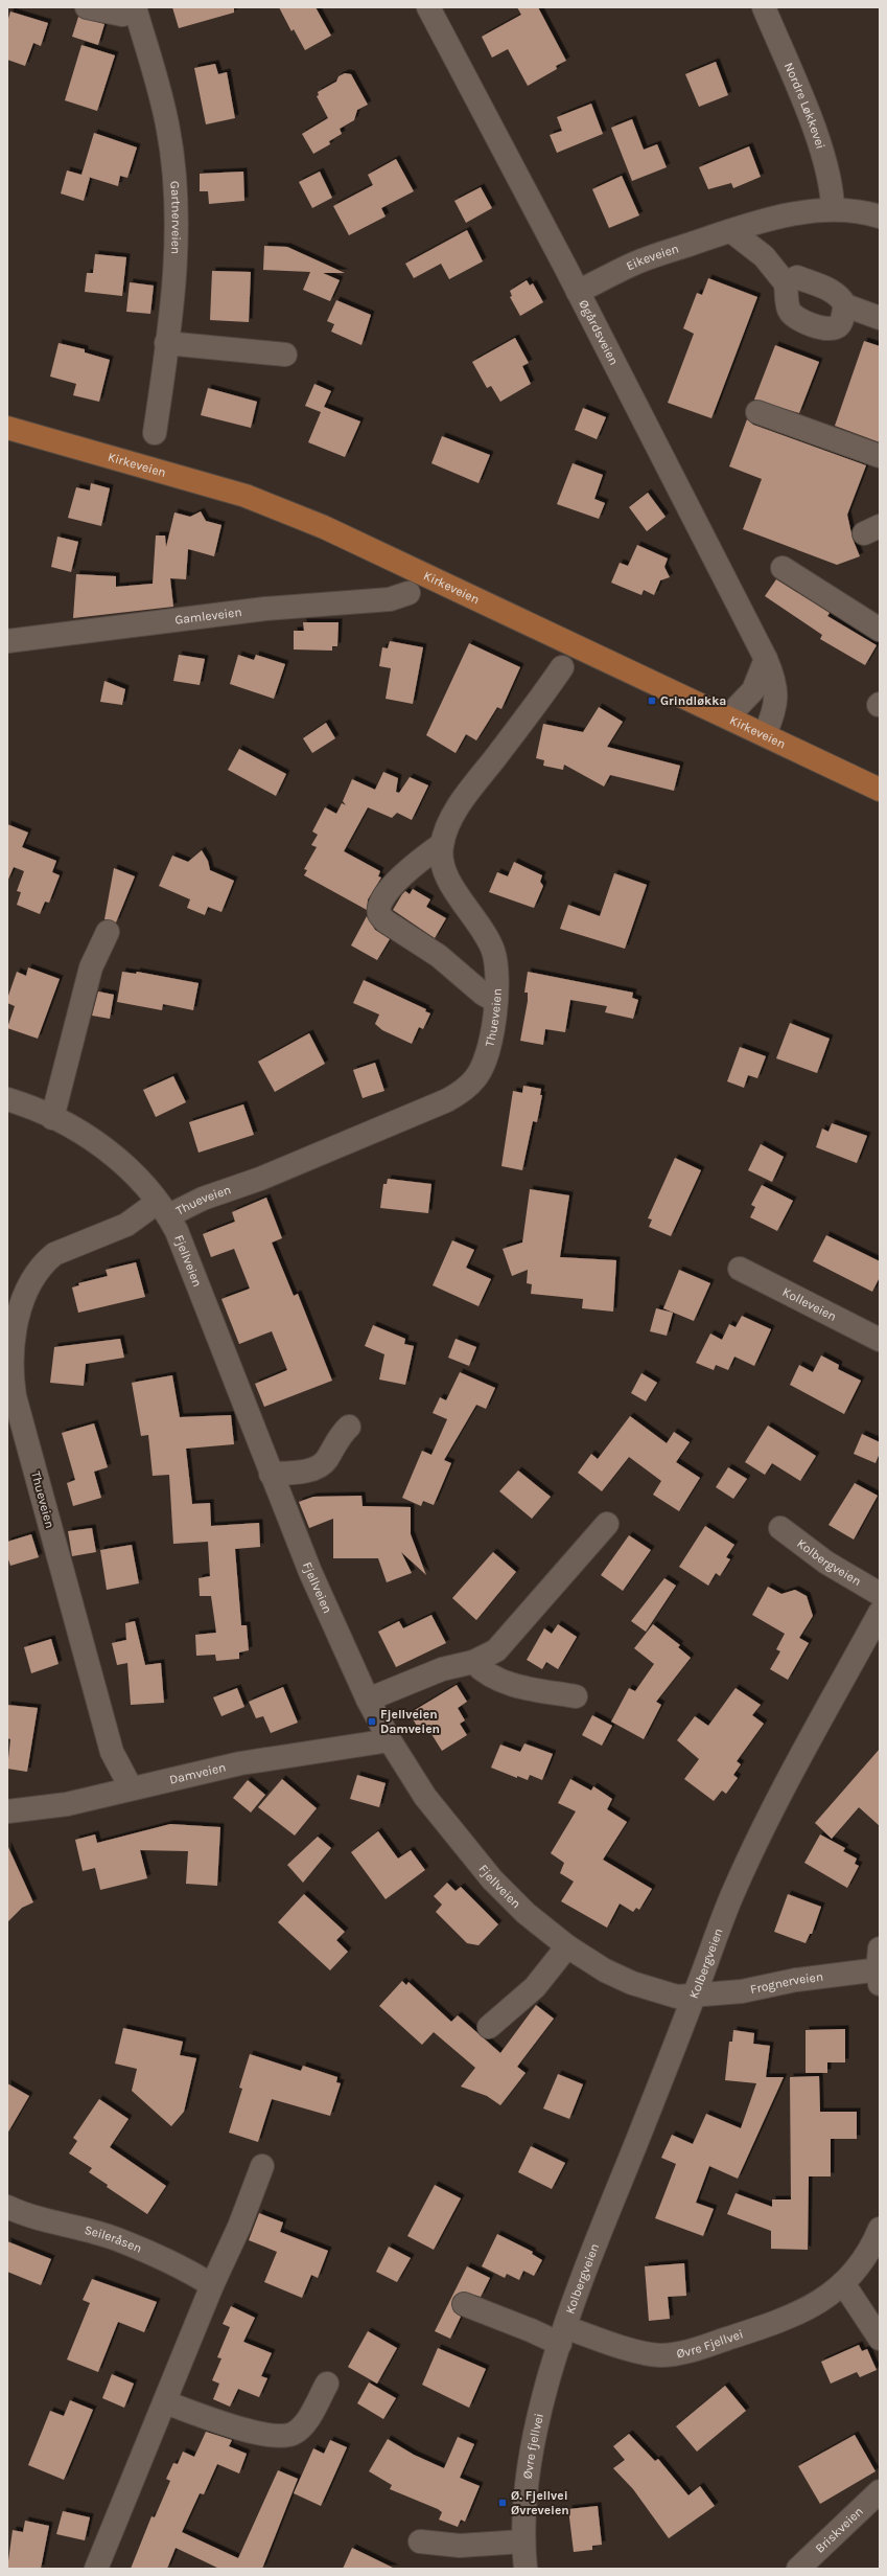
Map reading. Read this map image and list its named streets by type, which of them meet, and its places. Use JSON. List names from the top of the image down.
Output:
{
  "streets": {
    "main road": ["Kirkeveien"],
    "street": [
      "Nordre Løkkevei",
      "Gartnerveien",
      "Eikeveien",
      "Øgårdsveien",
      "Gamleveien",
      "Thueveien",
      "Fjellveien",
      "Kolleveien",
      "Kolbergveien",
      "Damveien",
      "Frognerveien",
      "Seileråsen",
      "Øvre Fjellvei",
      "Øvre fjellvei",
      "Briskveien"
    ]
  },
  "crossings": [
    ["Nordre Løkkevei", "Eikeveien"],
    ["Eikeveien", "Øgårdsveien"],
    ["Øgårdsveien", "Kirkeveien"],
    ["Thueveien", "Fjellveien"],
    ["Thueveien", "Damveien"],
    ["Fjellveien", "Kolbergveien"],
    ["Fjellveien", "Damveien"],
    ["Fjellveien", "Frognerveien"],
    ["Kolbergveien", "Frognerveien"],
    ["Kolbergveien", "Øvre Fjellvei"],
    ["Kolbergveien", "Øvre fjellvei"],
    ["Øvre Fjellvei", "Øvre fjellvei"]
  ],
  "places": {
    "transit": ["Grindløkka", "Fjellveien Damveien", "Ø. Fjellvei Øvreveien"]
  }
}
